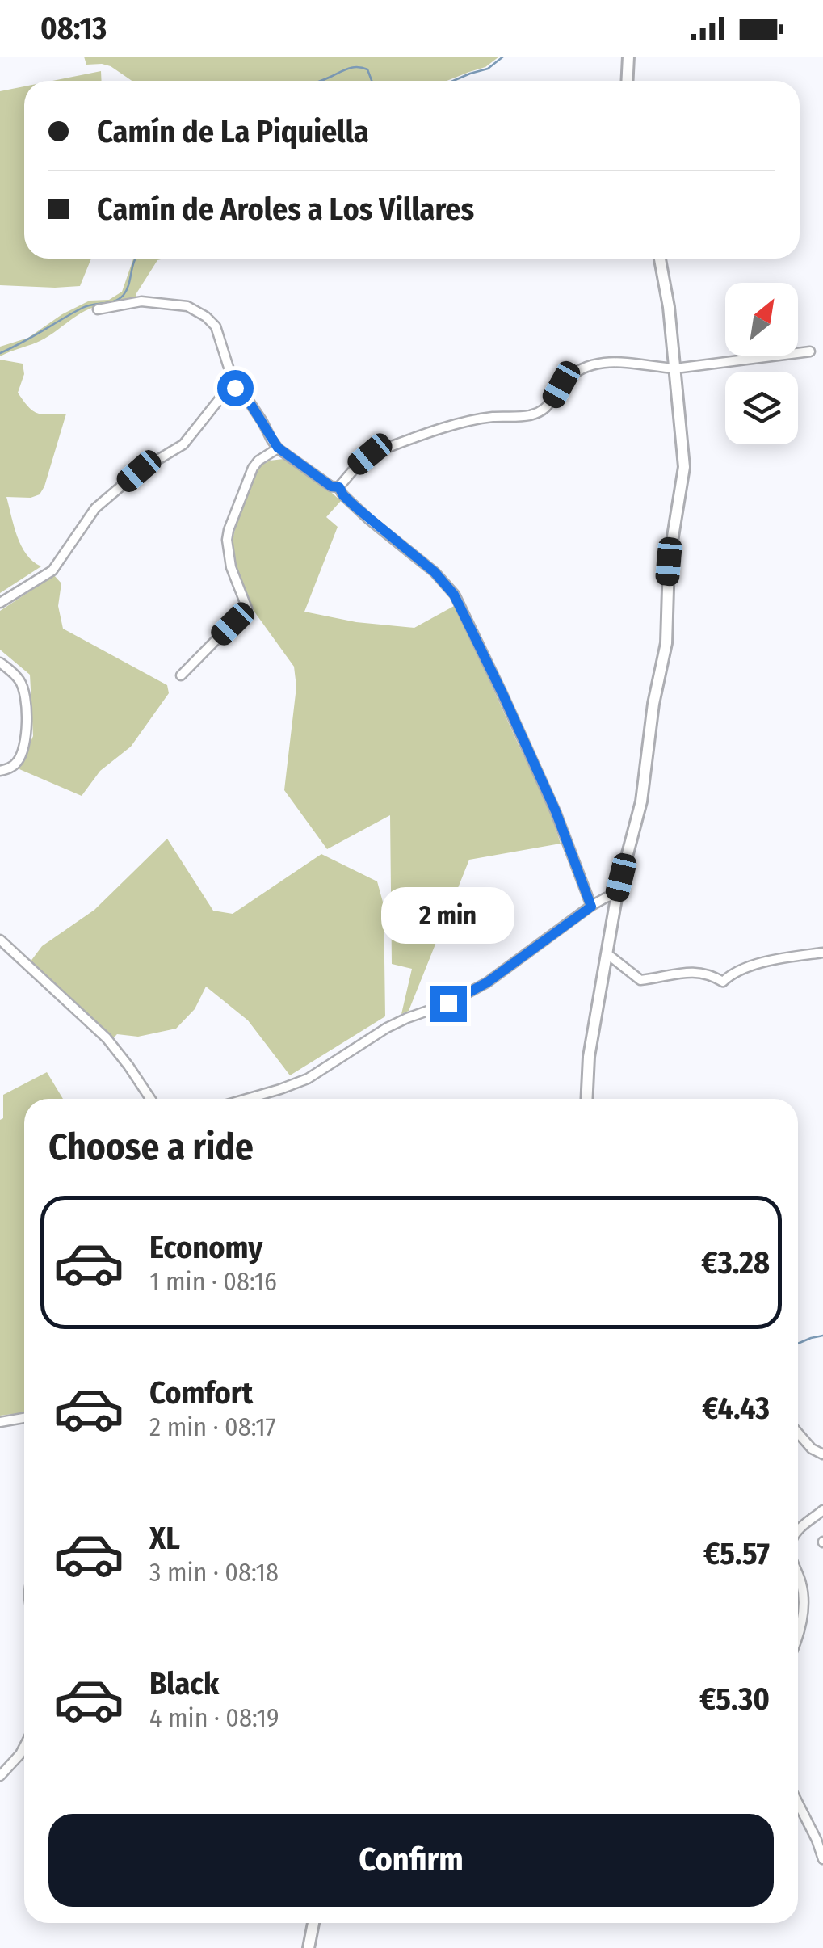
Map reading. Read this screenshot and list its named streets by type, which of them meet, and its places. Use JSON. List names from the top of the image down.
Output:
{
  "north": "top right",
  "page": {
    "status": "08:13",
    "banner": ["Camín de La Piquiella", "Camín de Aroles a Los Villares"],
    "bubble": "2 min",
    "heading": "Choose a ride",
    "list": [
      {
        "name": "Economy",
        "note": "1 min · 08:16",
        "value": "€3.28"
      },
      {
        "name": "Comfort",
        "note": "2 min · 08:17",
        "value": "€4.43"
      },
      {
        "name": "XL",
        "note": "3 min · 08:18",
        "value": "€5.57"
      },
      {
        "name": "Black",
        "note": "4 min · 08:19",
        "value": "€5.30"
      }
    ],
    "buttons": "Confirm"
  }
}
